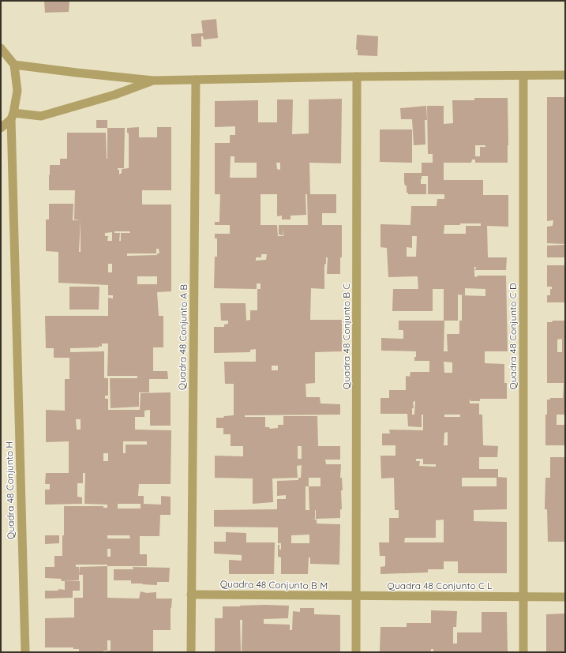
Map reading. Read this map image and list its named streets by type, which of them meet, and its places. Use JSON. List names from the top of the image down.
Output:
{
  "streets": {
    "street": [
      "Quadra 48 Conjunto B C",
      "Quadra 48 Conjunto C D",
      "Quadra 48 Conjunto A B",
      "Quadra 48 Conjunto H",
      "Quadra 48 Conjunto B M",
      "Quadra 48 Conjunto C L"
    ]
  },
  "crossings": [
    ["Quadra 48 Conjunto B C", "Quadra 48 Conjunto B M"],
    ["Quadra 48 Conjunto B C", "Quadra 48 Conjunto C L"],
    ["Quadra 48 Conjunto C D", "Quadra 48 Conjunto C L"],
    ["Quadra 48 Conjunto A B", "Quadra 48 Conjunto B M"],
    ["Quadra 48 Conjunto B M", "Quadra 48 Conjunto C L"]
  ]
}
